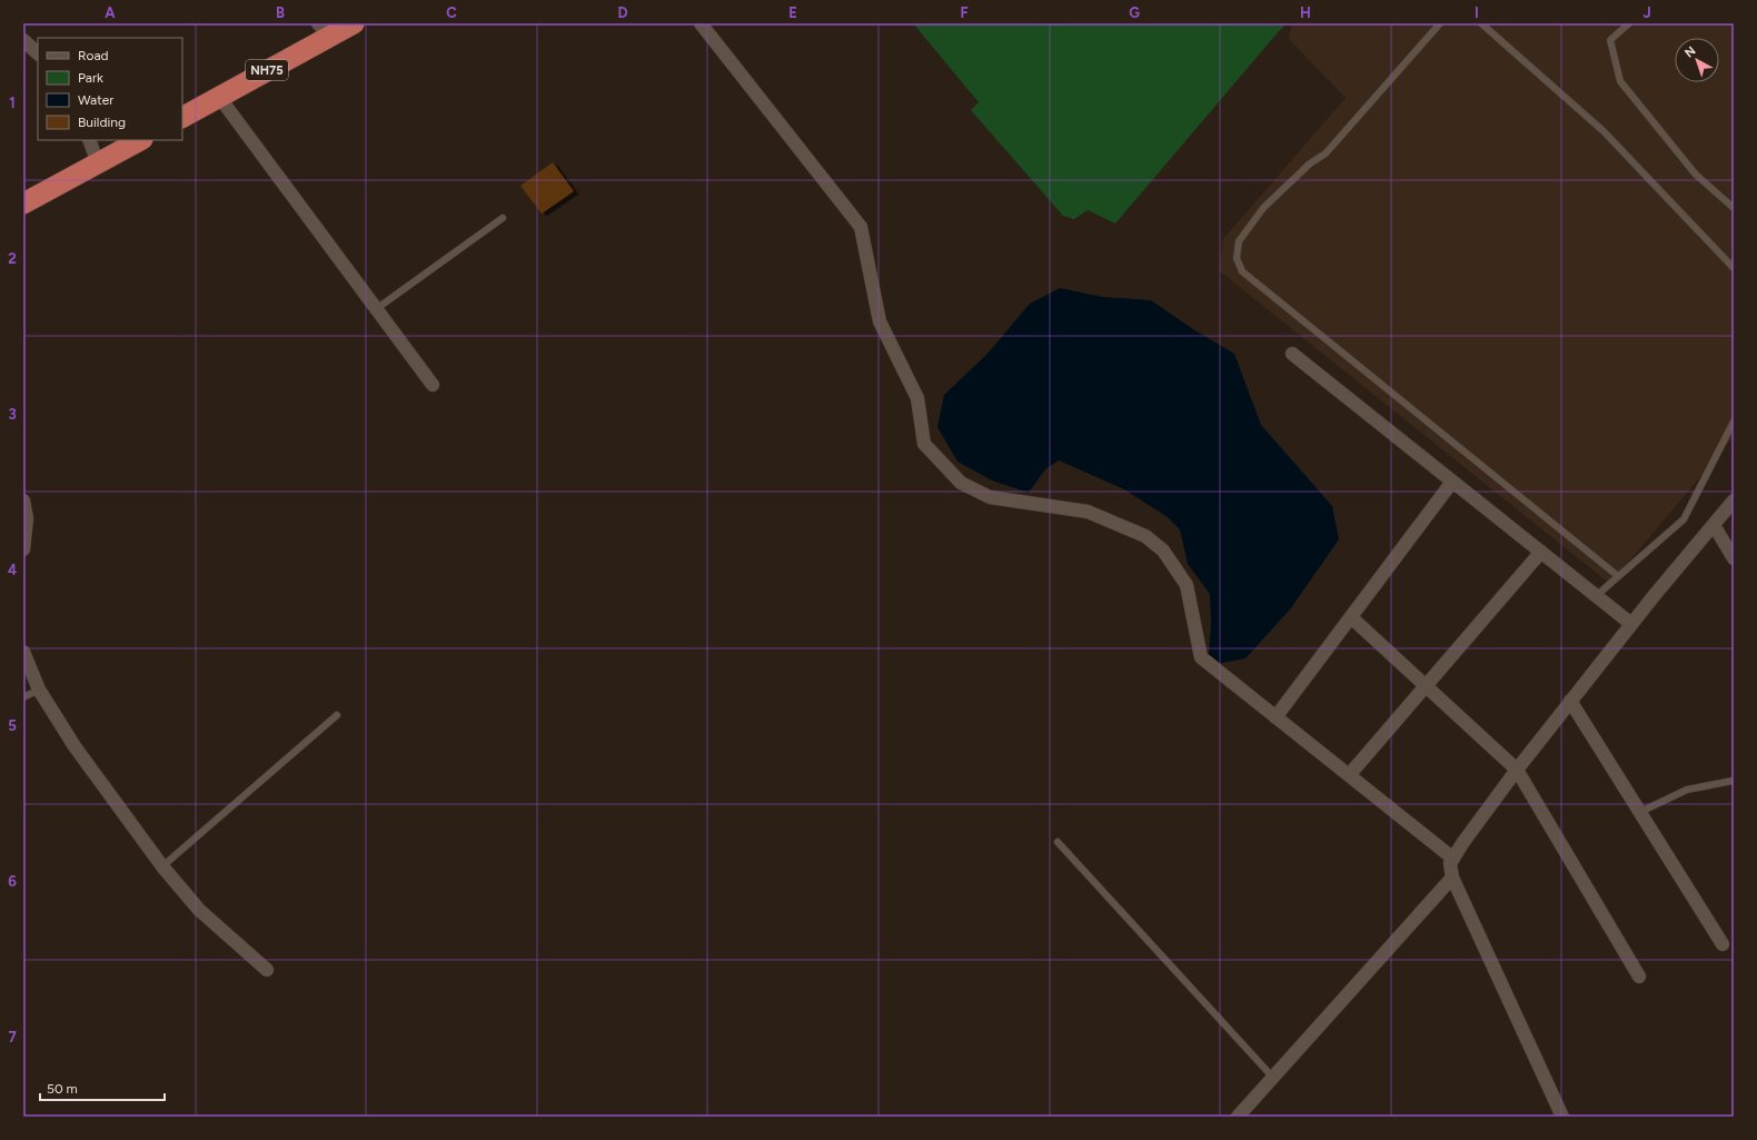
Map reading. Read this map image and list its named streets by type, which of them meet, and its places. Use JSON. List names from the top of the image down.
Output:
{
  "streets": {
    "highway": ["NH75"]
  },
  "legend": [
    "Road",
    "Park",
    "Water",
    "Building"
  ],
  "scale_bar": "50 m",
  "north": "top left",
  "grid": {
    "columns": [
      "A",
      "B",
      "C",
      "D",
      "E",
      "F",
      "G",
      "H",
      "I",
      "J"
    ],
    "rows": [
      "1",
      "2",
      "3",
      "4",
      "5",
      "6",
      "7"
    ]
  }
}
